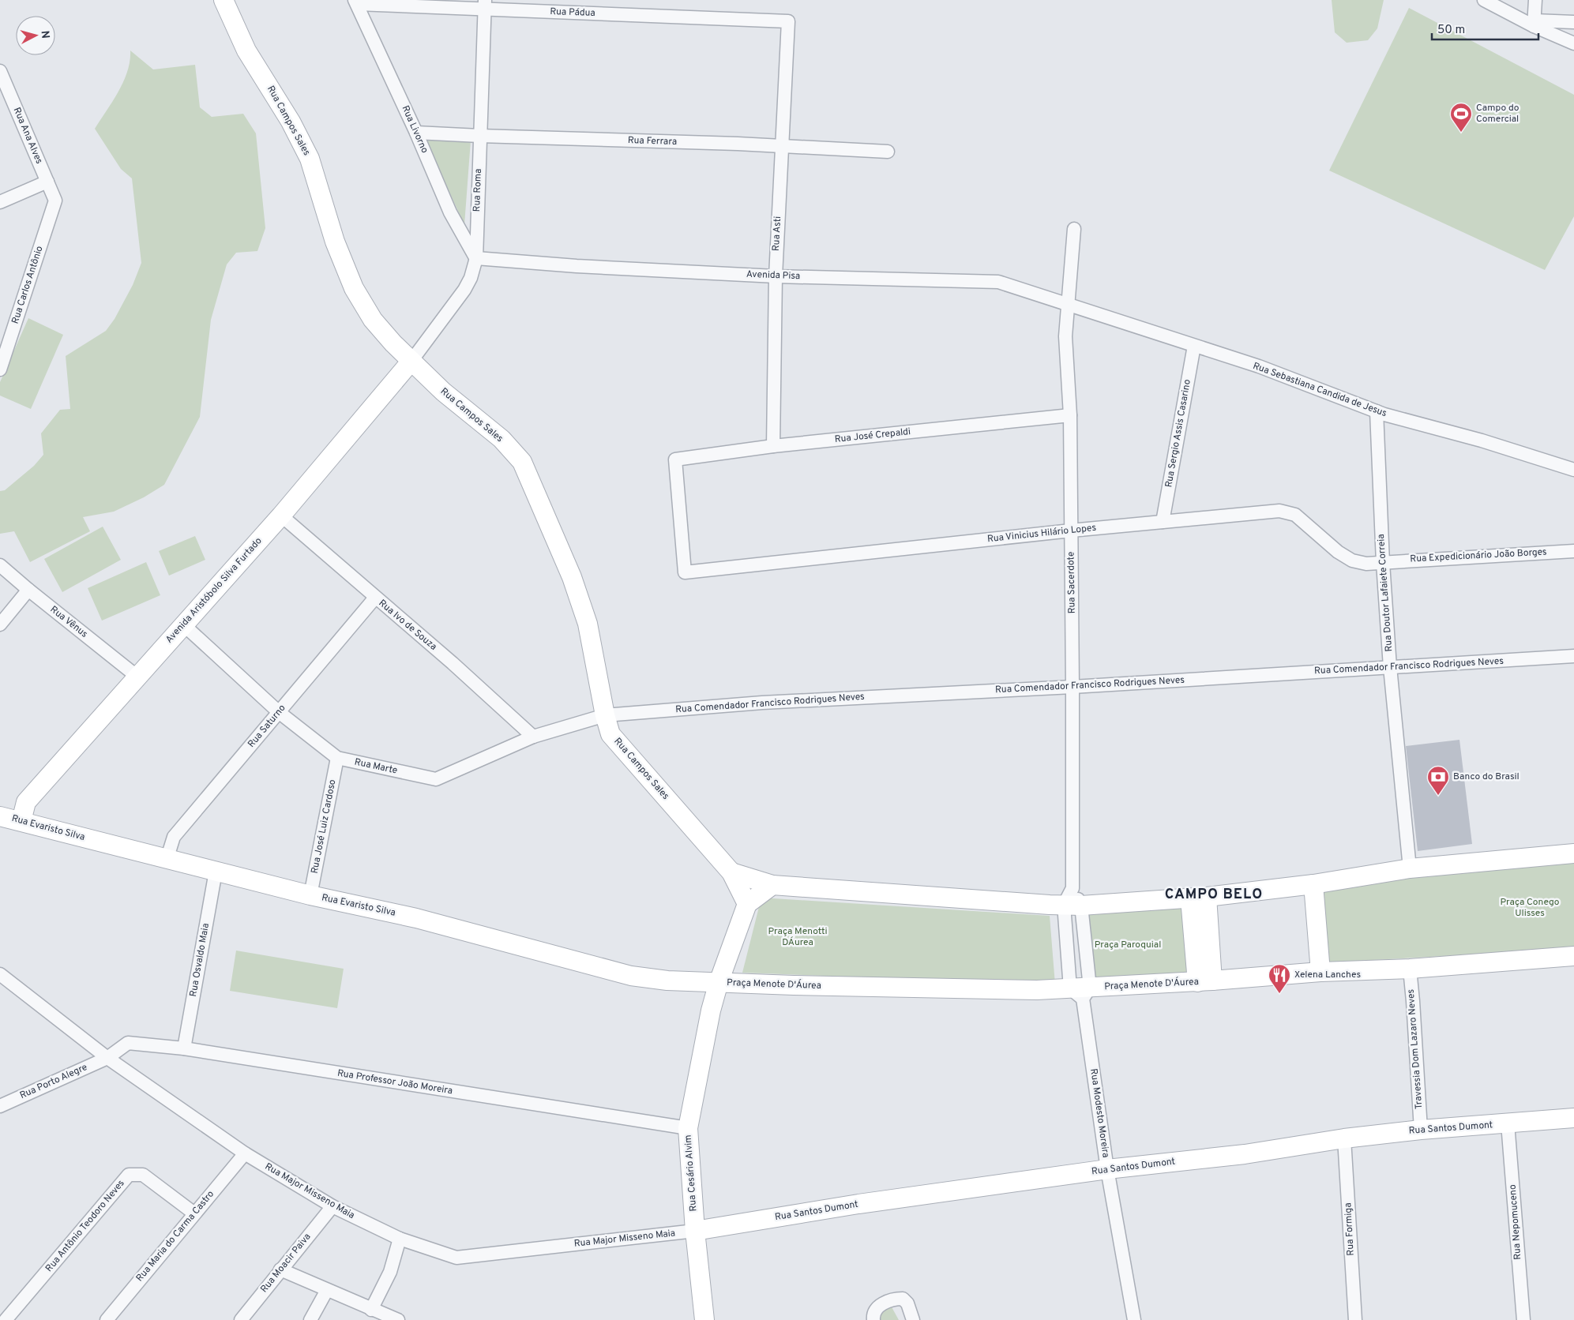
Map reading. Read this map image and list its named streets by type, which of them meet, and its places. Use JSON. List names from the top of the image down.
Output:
{
  "streets": {
    "street": [
      "Rua Pádua",
      "Rua Campos Sales",
      "Rua Livorno",
      "Rua Ana Alves",
      "Rua Ferrara",
      "Rua Roma",
      "Rua Asti",
      "Avenida Pisa",
      "Rua Carlos Antônio",
      "Rua Sebastiana Candida de Jesus",
      "Rua Sergio Assis Casarino",
      "Rua José Crepaldi",
      "Rua Vinicius Hilário Lopes",
      "Rua Expedicionário João Borges",
      "Rua Sacerdote",
      "Avenida Aristóbolo Silva Furtado",
      "Rua Doutor Lafaiete Correia",
      "Rua Vênus",
      "Rua Ivo de Souza",
      "Rua Comendador Francisco Rodrigues Neves",
      "Rua Saturno",
      "Rua Marte",
      "Rua José Luiz Cardoso",
      "Rua Evaristo Silva",
      "Rua Osvaldo Maia",
      "Praça Menote D'Áurea",
      "Travessia Dom Lazaro Neves",
      "Rua Porto Alegre",
      "Rua Professor João Moreira",
      "Rua Modesto Moreira",
      "Rua Santos Dumont",
      "Rua Cesário Alvim",
      "Rua Major Misseno Maia",
      "Rua Nepomuceno",
      "Rua Antônio Teodoro Neves",
      "Rua Formiga",
      "Rua Maria do Carma Castro",
      "Rua Moacir Paiva"
    ]
  },
  "crossings": [
    ["Rua Pádua", "Rua Livorno"],
    ["Rua Pádua", "Rua Roma"],
    ["Rua Pádua", "Rua Asti"],
    ["Rua Campos Sales", "Rua Roma"],
    ["Rua Campos Sales", "Avenida Aristóbolo Silva Furtado"],
    ["Rua Campos Sales", "Rua Comendador Francisco Rodrigues Neves"],
    ["Rua Campos Sales", "Rua Marte"],
    ["Rua Campos Sales", "Praça Menote D'Áurea"],
    ["Rua Livorno", "Rua Ferrara"],
    ["Rua Livorno", "Rua Roma"],
    ["Rua Livorno", "Avenida Pisa"],
    ["Rua Ana Alves", "Rua Carlos Antônio"],
    ["Rua Ferrara", "Rua Roma"],
    ["Rua Ferrara", "Rua Asti"],
    ["Rua Roma", "Avenida Pisa"],
    ["Rua Roma", "Avenida Aristóbolo Silva Furtado"],
    ["Rua Asti", "Avenida Pisa"],
    ["Rua Asti", "Rua José Crepaldi"],
    ["Avenida Pisa", "Rua Sebastiana Candida de Jesus"],
    ["Avenida Pisa", "Rua Sacerdote"],
    ["Rua Sebastiana Candida de Jesus", "Rua Sergio Assis Casarino"],
    ["Rua Sebastiana Candida de Jesus", "Rua Sacerdote"],
    ["Rua Sebastiana Candida de Jesus", "Rua Doutor Lafaiete Correia"],
    ["Rua Sergio Assis Casarino", "Rua Vinicius Hilário Lopes"],
    ["Rua José Crepaldi", "Rua Vinicius Hilário Lopes"],
    ["Rua José Crepaldi", "Rua Sacerdote"],
    ["Rua Vinicius Hilário Lopes", "Rua Expedicionário João Borges"],
    ["Rua Vinicius Hilário Lopes", "Rua Sacerdote"],
    ["Rua Vinicius Hilário Lopes", "Rua Doutor Lafaiete Correia"],
    ["Rua Expedicionário João Borges", "Rua Doutor Lafaiete Correia"],
    ["Rua Sacerdote", "Rua Comendador Francisco Rodrigues Neves"],
    ["Rua Sacerdote", "Praça Menote D'Áurea"],
    ["Avenida Aristóbolo Silva Furtado", "Rua Vênus"],
    ["Avenida Aristóbolo Silva Furtado", "Rua Ivo de Souza"],
    ["Avenida Aristóbolo Silva Furtado", "Rua Marte"],
    ["Avenida Aristóbolo Silva Furtado", "Rua Evaristo Silva"],
    ["Rua Doutor Lafaiete Correia", "Rua Comendador Francisco Rodrigues Neves"],
    ["Rua Ivo de Souza", "Rua Saturno"],
    ["Rua Ivo de Souza", "Rua Marte"],
    ["Rua Comendador Francisco Rodrigues Neves", "Rua Marte"],
    ["Rua Saturno", "Rua Marte"],
    ["Rua Saturno", "Rua Evaristo Silva"],
    ["Rua Marte", "Rua José Luiz Cardoso"],
    ["Rua José Luiz Cardoso", "Rua Evaristo Silva"],
    ["Rua Evaristo Silva", "Rua Osvaldo Maia"],
    ["Rua Evaristo Silva", "Praça Menote D'Áurea"],
    ["Rua Evaristo Silva", "Rua Cesário Alvim"],
    ["Rua Osvaldo Maia", "Rua Professor João Moreira"],
    ["Praça Menote D'Áurea", "Rua Modesto Moreira"],
    ["Praça Menote D'Áurea", "Rua Cesário Alvim"],
    ["Travessia Dom Lazaro Neves", "Rua Santos Dumont"],
    ["Rua Porto Alegre", "Rua Professor João Moreira"],
    ["Rua Porto Alegre", "Rua Major Misseno Maia"],
    ["Rua Professor João Moreira", "Rua Cesário Alvim"],
    ["Rua Professor João Moreira", "Rua Major Misseno Maia"],
    ["Rua Modesto Moreira", "Rua Santos Dumont"],
    ["Rua Santos Dumont", "Rua Cesário Alvim"],
    ["Rua Santos Dumont", "Rua Major Misseno Maia"],
    ["Rua Santos Dumont", "Rua Nepomuceno"],
    ["Rua Santos Dumont", "Rua Formiga"],
    ["Rua Cesário Alvim", "Rua Major Misseno Maia"],
    ["Rua Major Misseno Maia", "Rua Maria do Carma Castro"],
    ["Rua Major Misseno Maia", "Rua Moacir Paiva"],
    ["Rua Antônio Teodoro Neves", "Rua Maria do Carma Castro"]
  ],
  "districts": ["CAMPO BELO"],
  "parks": ["Praça Conego Ulisses", "Praça Menotti DÁurea", "Praça Paroquial"],
  "places": {
    "sports": ["Campo do Comercial"],
    "bank": ["Banco do Brasil"],
    "restaurant": ["Xelena Lanches"]
  },
  "scale_bar": "50 m",
  "north": "right"
}
